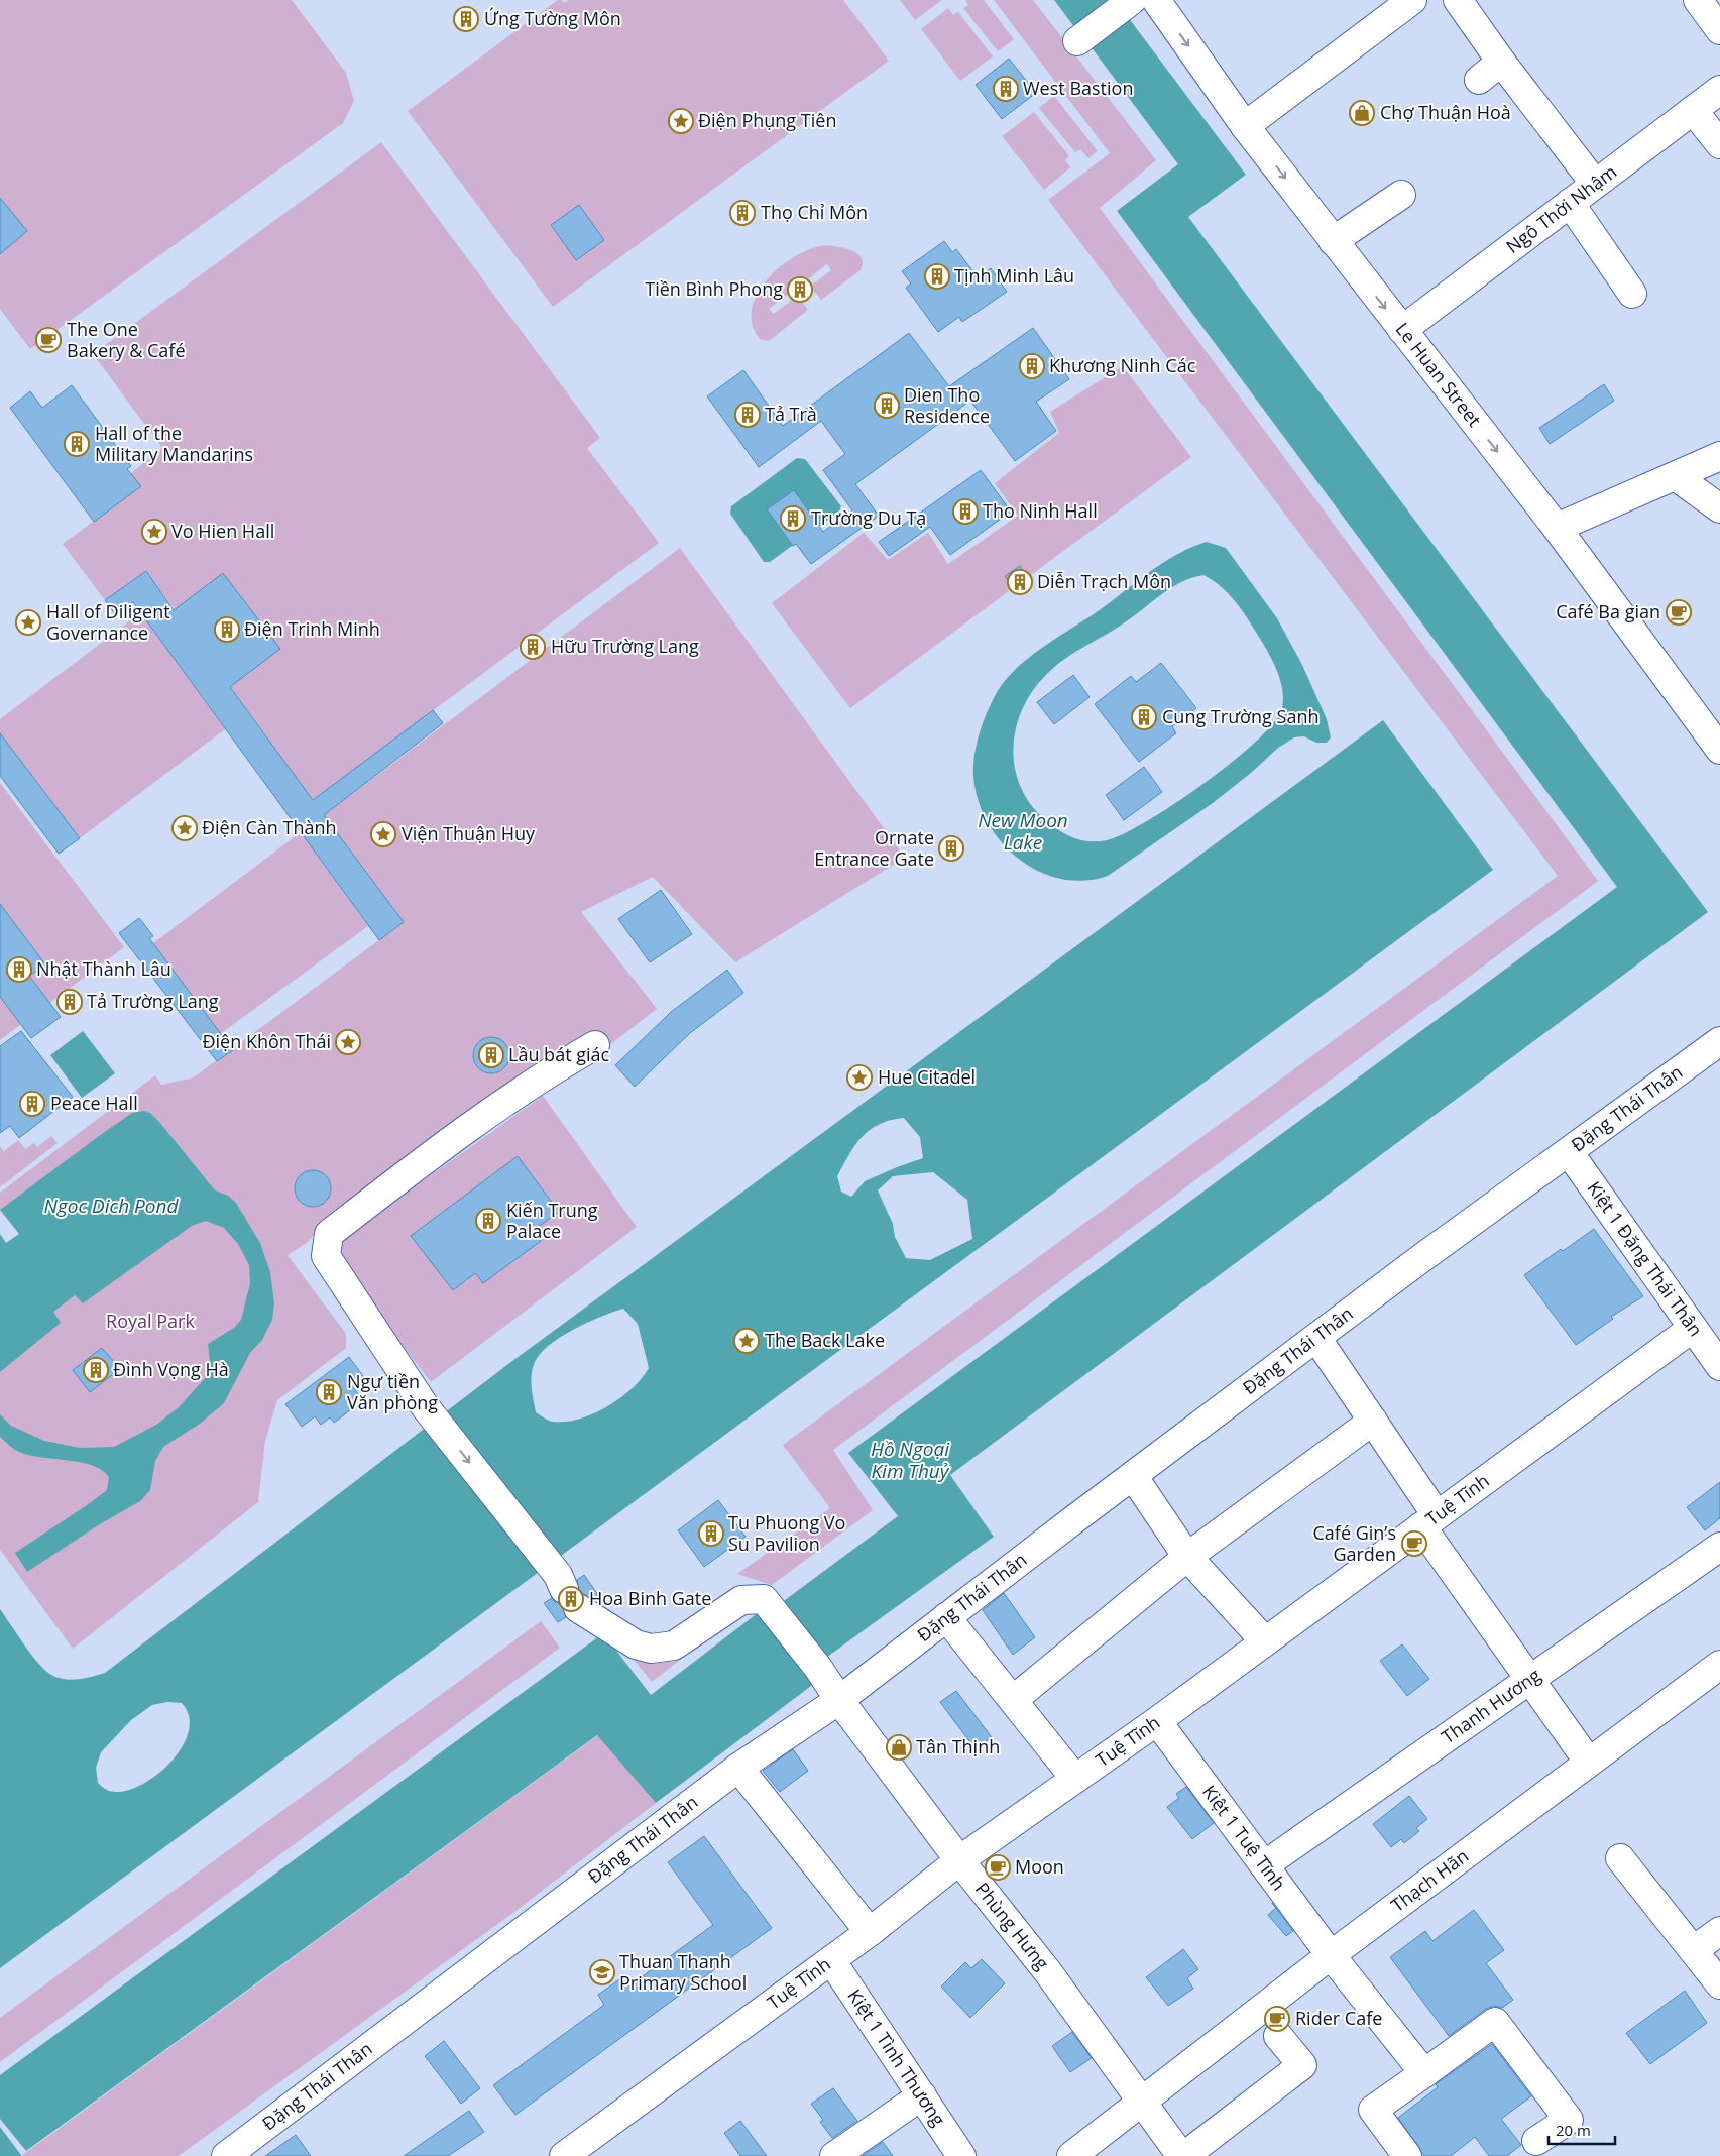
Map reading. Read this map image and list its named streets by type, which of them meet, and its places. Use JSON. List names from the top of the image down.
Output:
{
  "streets": {
    "street": [
      "Ngô Thời Nhậm",
      "Le Huan Street",
      "Đặng Thái Thân",
      "Kiệt 1 Đặng Thái Thân",
      "Tuệ Tĩnh",
      "Thanh Hương",
      "Kiệt 1 Tuệ Tĩnh",
      "Thạch Hãn",
      "Phùng Hưng",
      "Kiệt 1 Tình Thương"
    ]
  },
  "crossings": [
    ["Ngô Thời Nhậm", "Le Huan Street"],
    ["Đặng Thái Thân", "Kiệt 1 Đặng Thái Thân"],
    ["Đặng Thái Thân", "Phùng Hưng"],
    ["Kiệt 1 Đặng Thái Thân", "Tuệ Tĩnh"],
    ["Tuệ Tĩnh", "Kiệt 1 Tuệ Tĩnh"],
    ["Tuệ Tĩnh", "Phùng Hưng"],
    ["Tuệ Tĩnh", "Kiệt 1 Tình Thương"],
    ["Thanh Hương", "Kiệt 1 Tuệ Tĩnh"],
    ["Kiệt 1 Tuệ Tĩnh", "Thạch Hãn"],
    ["Thạch Hãn", "Phùng Hưng"]
  ],
  "water": ["New Moon Lake", "Ngoc Dich Pond", "Hồ Ngoại Kim Thuỷ"],
  "parks": ["Royal Park"],
  "places": {
    "building": [
      "Ứng Tường Môn",
      "West Bastion",
      "Thọ Chỉ Môn",
      "Tịnh Minh Lâu",
      "Tiền Bình Phong",
      "Khương Ninh Các",
      "Dien Tho Residence",
      "Tả Trà",
      "Hall of the Military Mandarins",
      "Tho Ninh Hall",
      "Trường Du Tạ",
      "Diễn Trạch Môn",
      "Điện Trinh Minh",
      "Hữu Trường Lang",
      "Cung Trường Sanh",
      "Ornate Entrance Gate",
      "Nhật Thành Lâu",
      "Tả Trường Lang",
      "Lầu bát giác",
      "Peace Hall",
      "Kiến Trung Palace",
      "Đình Vọng Hà",
      "Ngự tiền Văn phòng",
      "Tu Phuong Vo Su Pavilion",
      "Hoa Binh Gate"
    ],
    "shop": ["Chợ Thuận Hoà", "Tân Thịnh"],
    "place": [
      "Điện Phụng Tiên",
      "Vo Hien Hall",
      "Hall of Diligent Governance",
      "Điện Càn Thành",
      "Viện Thuận Huy",
      "Điện Khôn Thái",
      "Hue Citadel",
      "The Back Lake"
    ],
    "cafe": [
      "The One Bakery & Café",
      "Café Ba gian",
      "Café Gin’s Garden",
      "Moon",
      "Rider Cafe"
    ],
    "school or university": ["Thuan Thanh Primary School"]
  },
  "scale_bar": "20 m"
}
